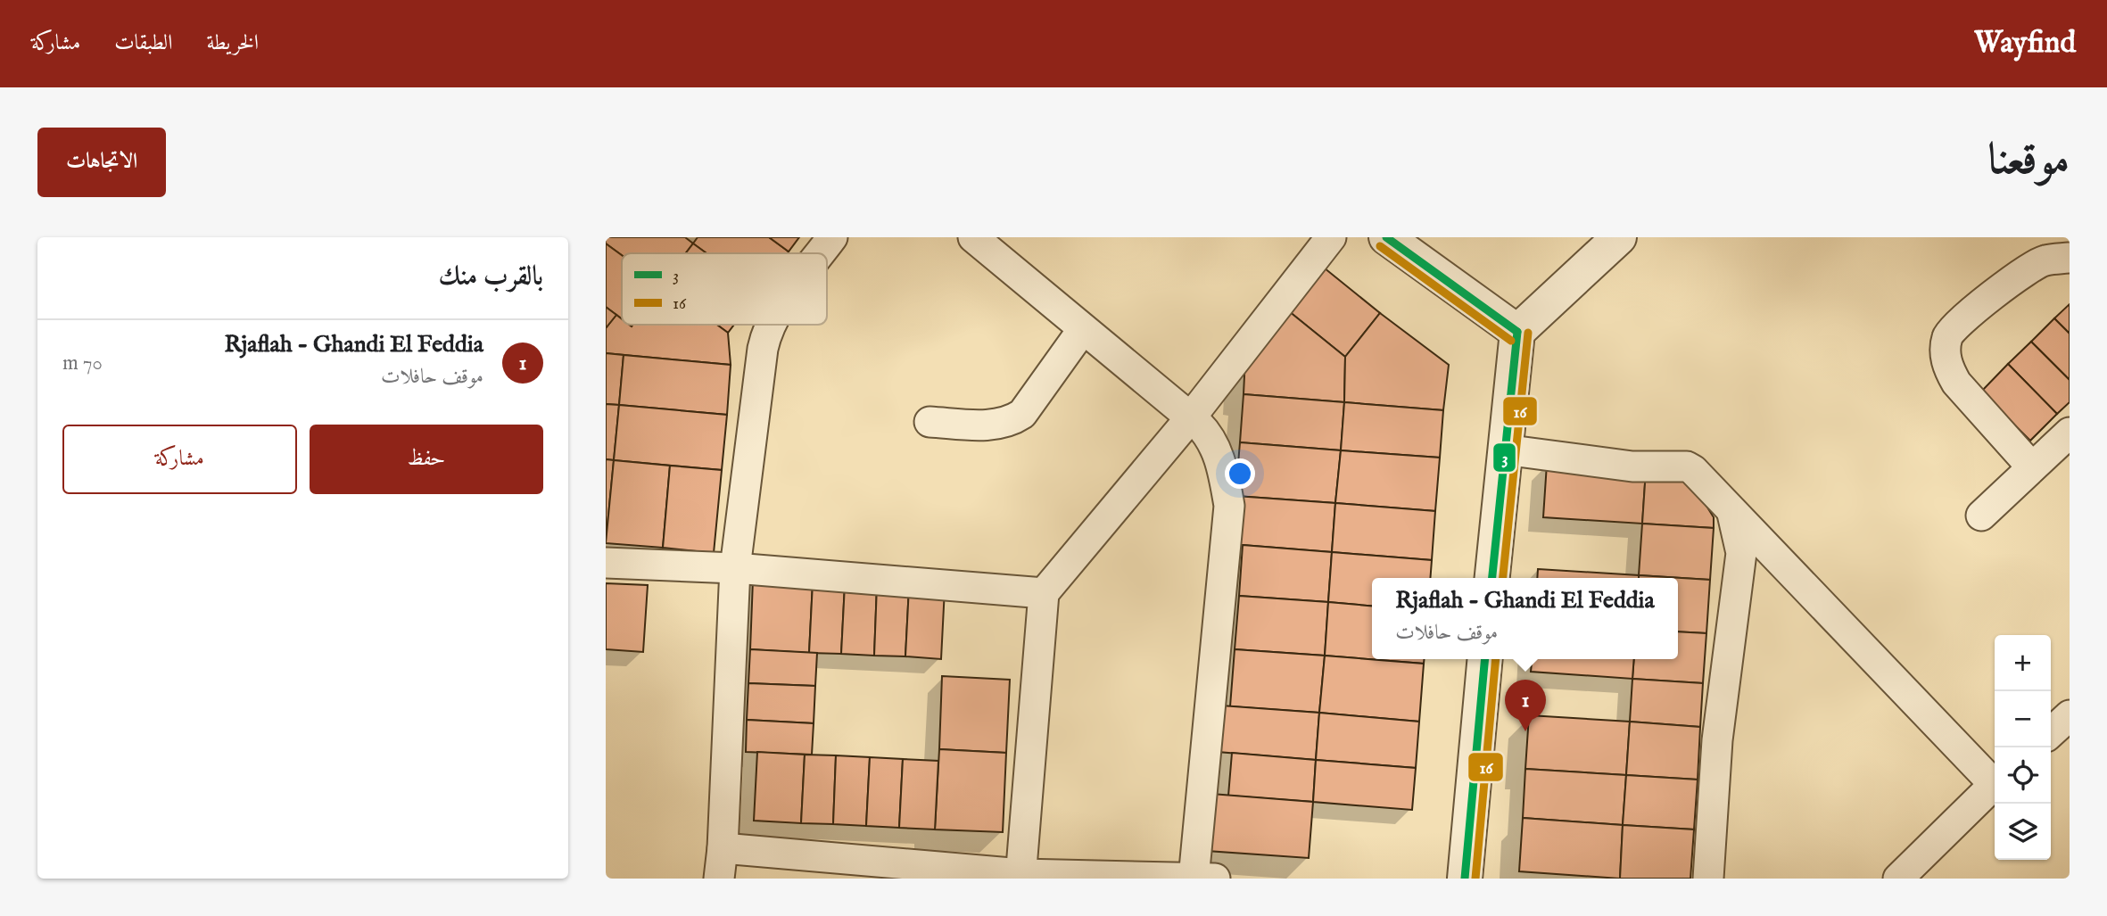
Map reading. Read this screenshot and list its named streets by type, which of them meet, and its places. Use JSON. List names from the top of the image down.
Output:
{
  "lines": ["transit line 3", "transit line 16"],
  "legend": ["3", "16"],
  "page": {
    "header": "Wayfind",
    "nav": ["الخريطة", "الطبقات", "مشاركة"],
    "title": "موقعنا",
    "buttons": [
      "الاتجاهات",
      ["حفظ", "مشاركة"]
    ],
    "heading": "بالقرب منك",
    "list": [
      {
        "mark": "1",
        "name": "Rjaflah - Ghandi El Feddia",
        "note": "موقف حافلات",
        "value": "70 m"
      }
    ],
    "popup": ["Rjaflah - Ghandi El Feddia", "موقف حافلات"],
    "map_buttons": ["+", "−"],
    "pins": "1"
  }
}
